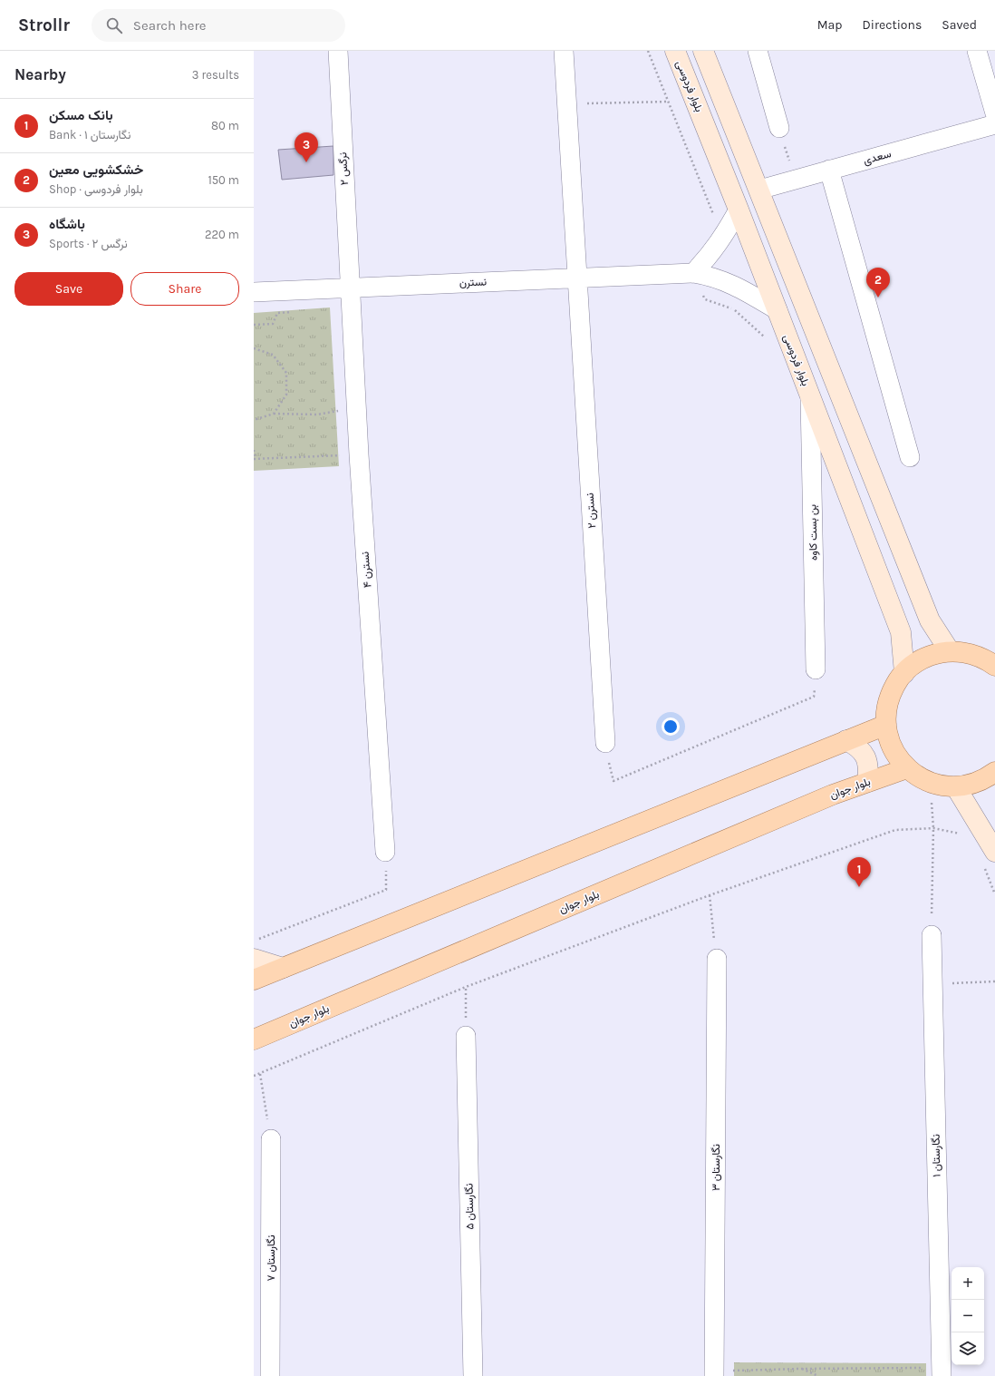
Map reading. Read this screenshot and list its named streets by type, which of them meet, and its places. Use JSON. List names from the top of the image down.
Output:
{
  "streets": {
    "main road": ["بلوار فردوسی", "بلوار جوان"],
    "street": [
      "سعدی",
      "نرگس ۲",
      "نسترن",
      "نسترن ۲",
      "بن بست کاوه",
      "نسترن ۴",
      "نگارستان ۱",
      "نگارستان ۳",
      "نگارستان ۵",
      "نگارستان ۷"
    ]
  },
  "crossings": [
    ["بلوار فردوسی", "نسترن"],
    ["بلوار فردوسی", "بن بست کاوه"],
    ["نرگس ۲", "نسترن"],
    ["نرگس ۲", "نسترن ۴"],
    ["نسترن", "نسترن ۲"],
    ["نسترن", "نسترن ۴"]
  ],
  "page": {
    "header": "Strollr",
    "search": "Search here",
    "nav": ["Map", "Directions", "Saved"],
    "heading": ["Nearby", "3 results"],
    "list": [
      {
        "mark": "1",
        "name": "بانک مسکن",
        "note": "Bank · نگارستان ۱",
        "value": "80 m"
      },
      {
        "mark": "2",
        "name": "خشکشویی معین",
        "note": "Shop · بلوار فردوسی",
        "value": "150 m"
      },
      {
        "mark": "3",
        "name": "باشگاه",
        "note": "Sports · نرگس ۲",
        "value": "220 m"
      }
    ],
    "pins": ["3", "2", "1"],
    "buttons": ["Save", "Share"],
    "map_buttons": ["+", "−"]
  }
}
